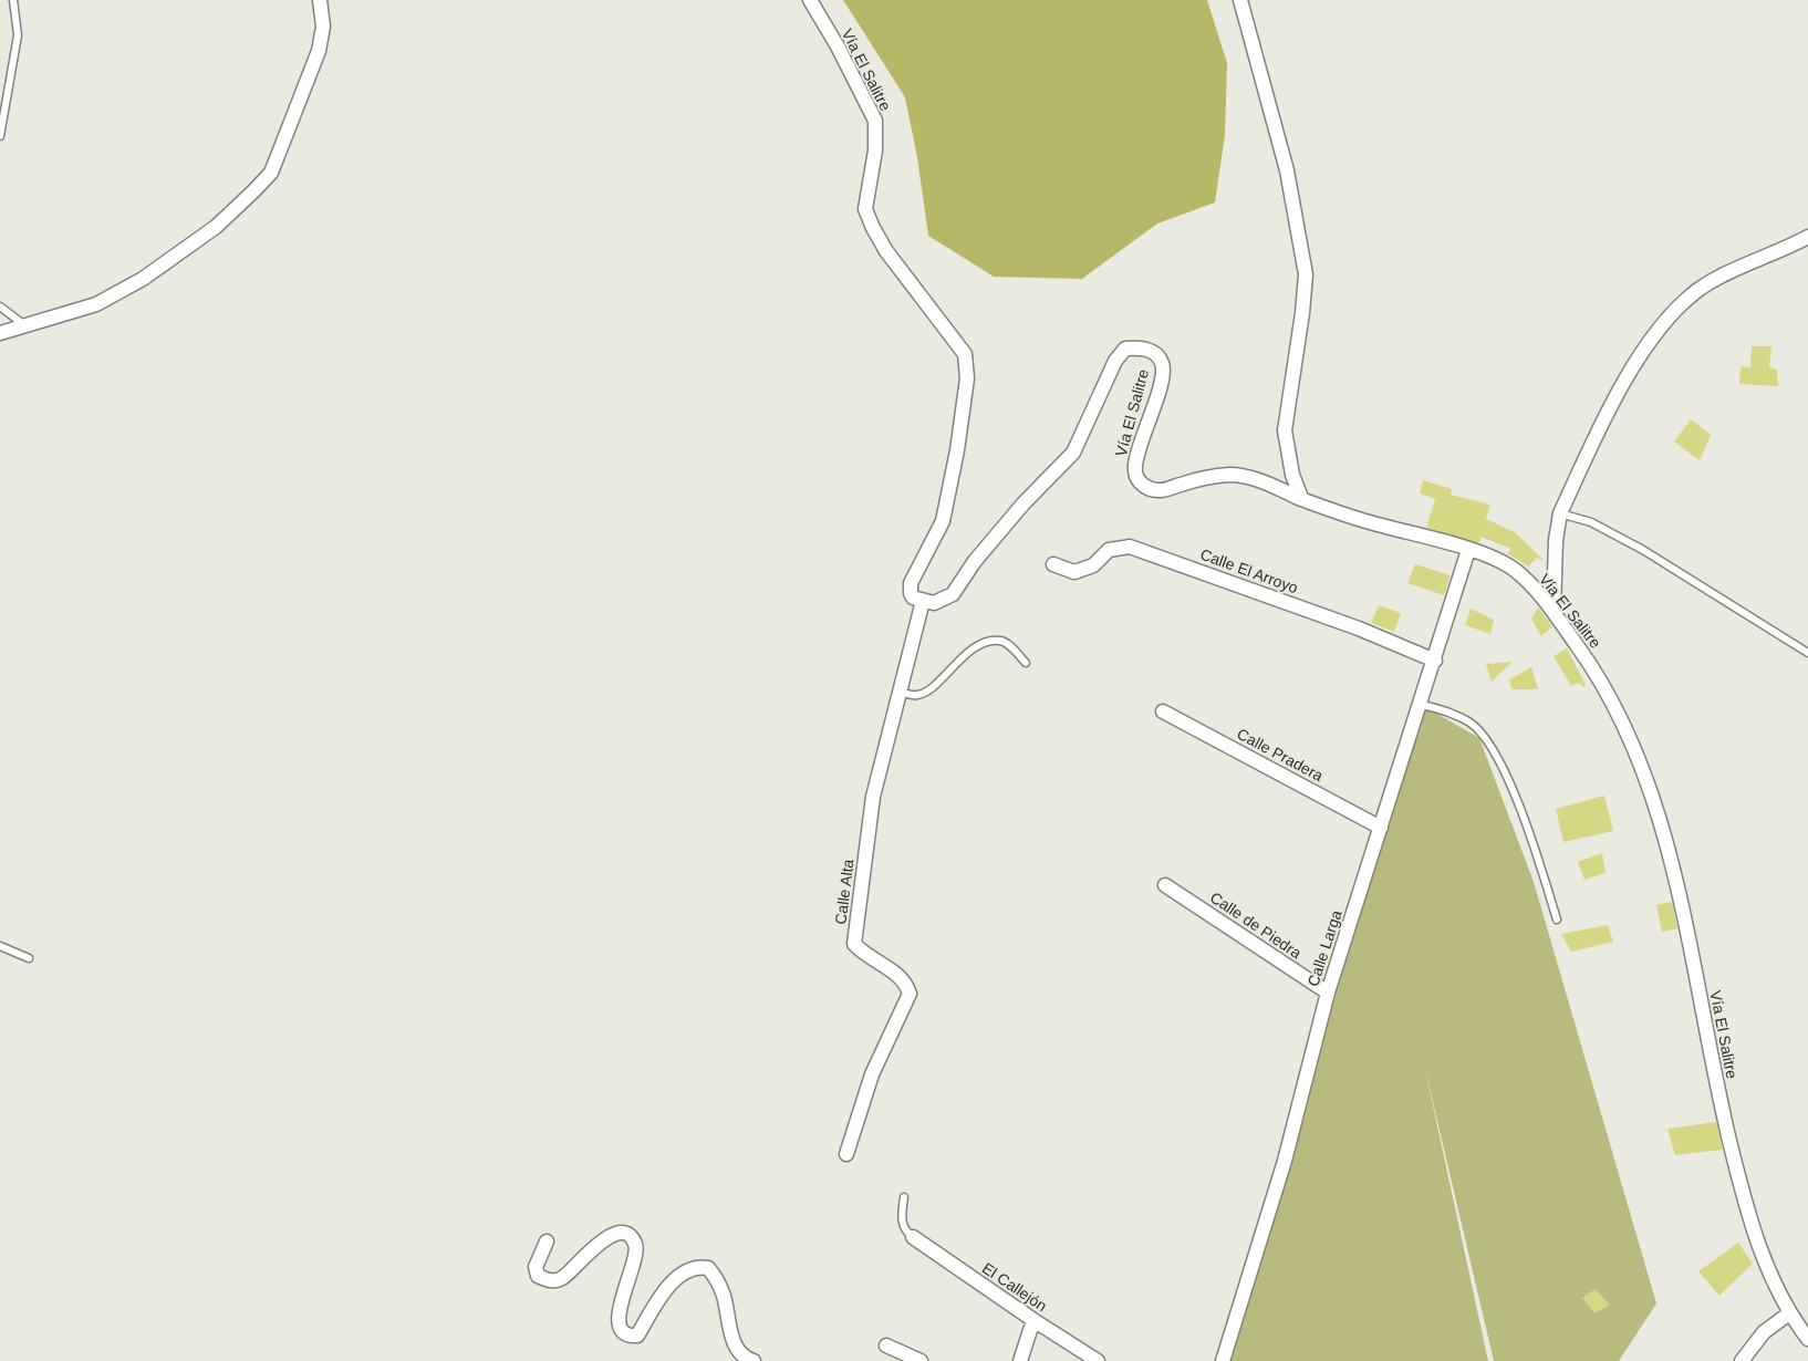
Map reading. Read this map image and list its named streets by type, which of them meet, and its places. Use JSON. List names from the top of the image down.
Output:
{
  "streets": {
    "street": [
      "Vía El Salitre",
      "Calle El Arroyo",
      "Calle Pradera",
      "Calle Alta",
      "Calle de Piedra",
      "Calle Larga",
      "El Callejón"
    ]
  },
  "crossings": [
    ["Vía El Salitre", "Calle Alta"],
    ["Vía El Salitre", "Calle Larga"],
    ["Calle El Arroyo", "Calle Larga"],
    ["Calle Pradera", "Calle Larga"],
    ["Calle de Piedra", "Calle Larga"]
  ]
}
